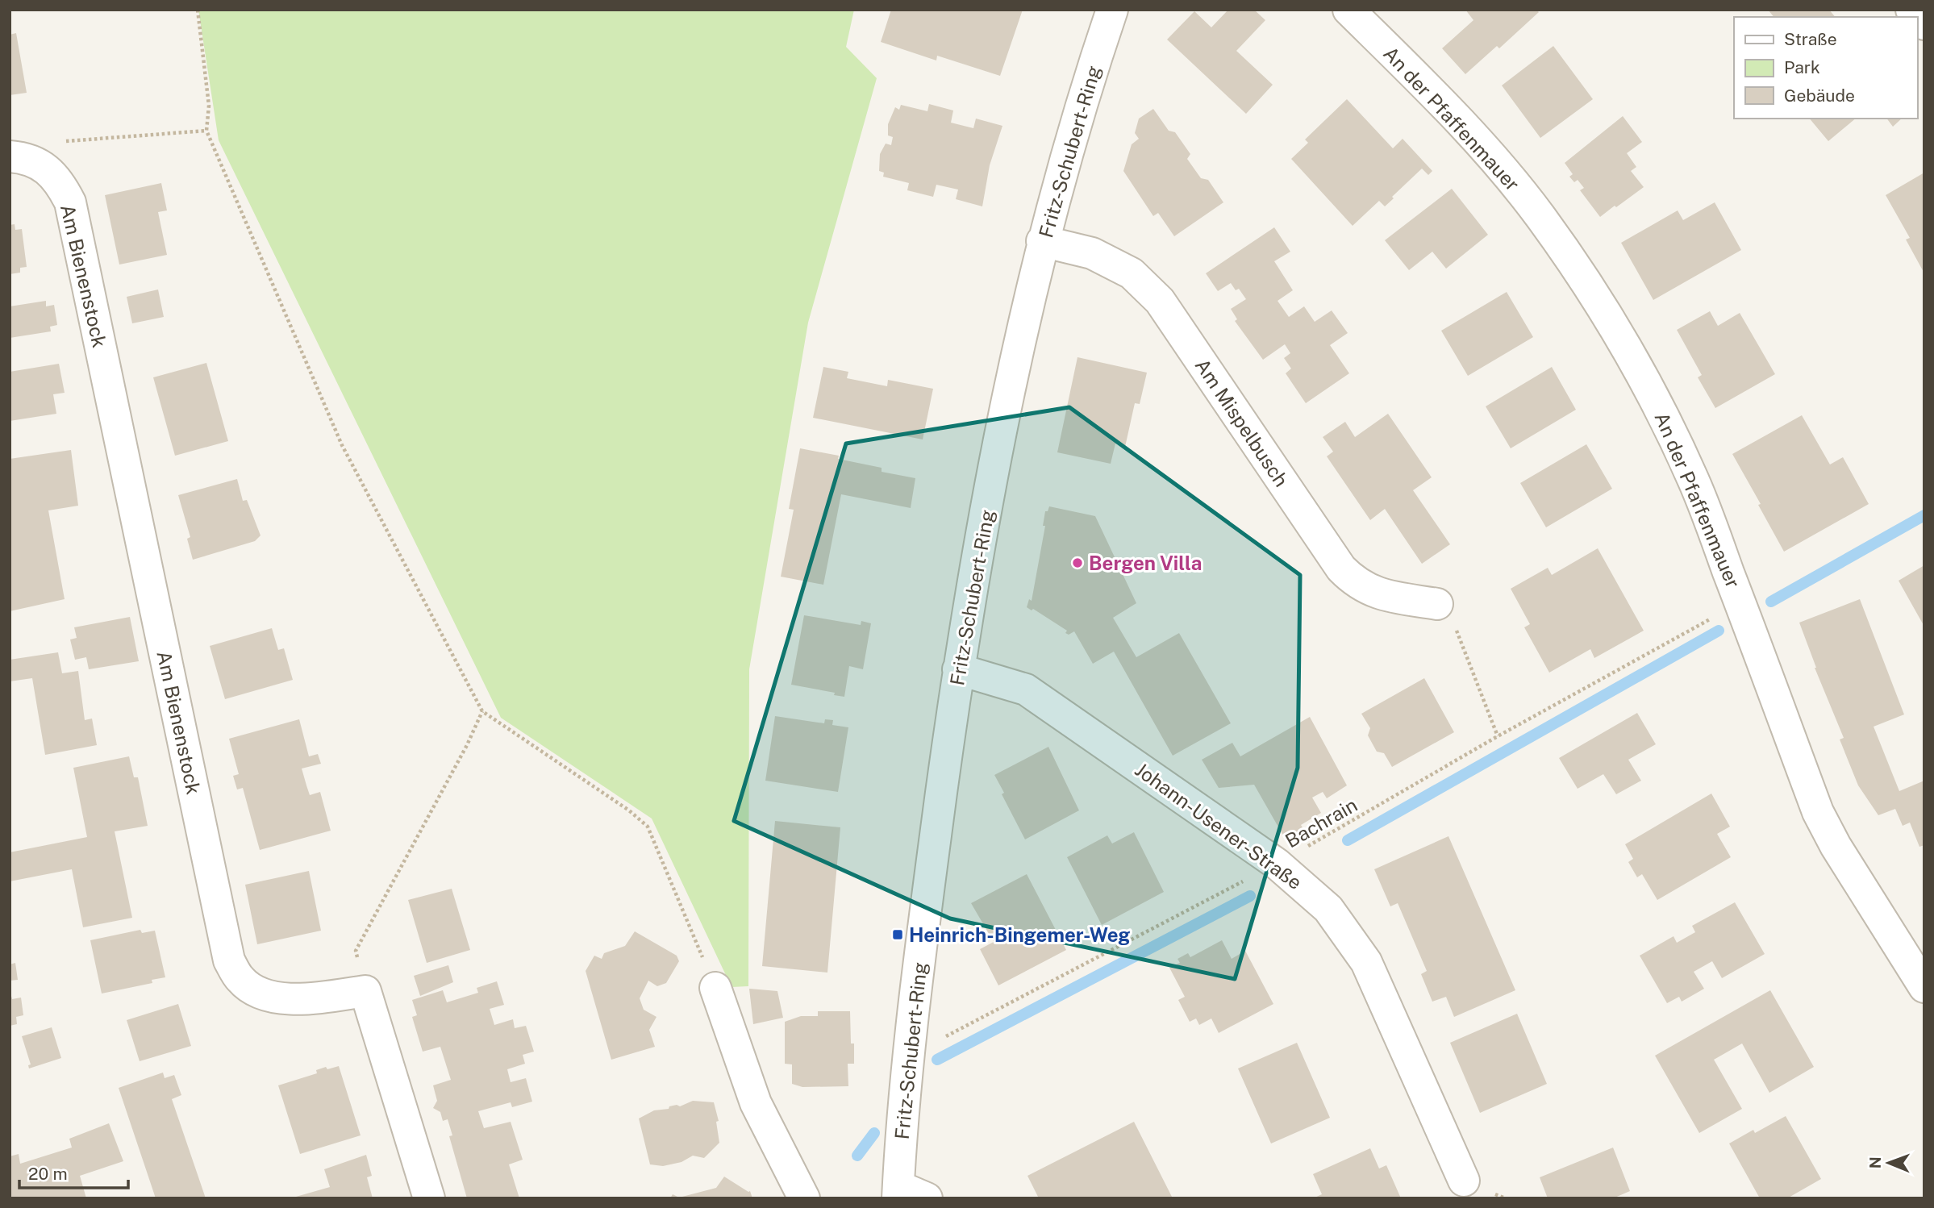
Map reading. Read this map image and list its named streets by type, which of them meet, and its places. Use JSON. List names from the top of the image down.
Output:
{
  "streets": {
    "street": [
      "An der Pfaffenmauer",
      "Fritz-Schubert-Ring",
      "Am Bienenstock",
      "Am Mispelbusch",
      "Johann-Usener-Straße"
    ],
    "path": ["Bachrain"]
  },
  "crossings": [
    ["An der Pfaffenmauer", "Bachrain"],
    ["Fritz-Schubert-Ring", "Am Mispelbusch"],
    ["Fritz-Schubert-Ring", "Bachrain"],
    ["Fritz-Schubert-Ring", "Johann-Usener-Straße"],
    ["Bachrain", "Johann-Usener-Straße"]
  ],
  "places": {
    "other": ["Bergen Villa"],
    "transit": ["Heinrich-Bingemer-Weg"]
  },
  "legend": ["Straße", "Park", "Gebäude"],
  "scale_bar": "20 m",
  "north": "left"
}
